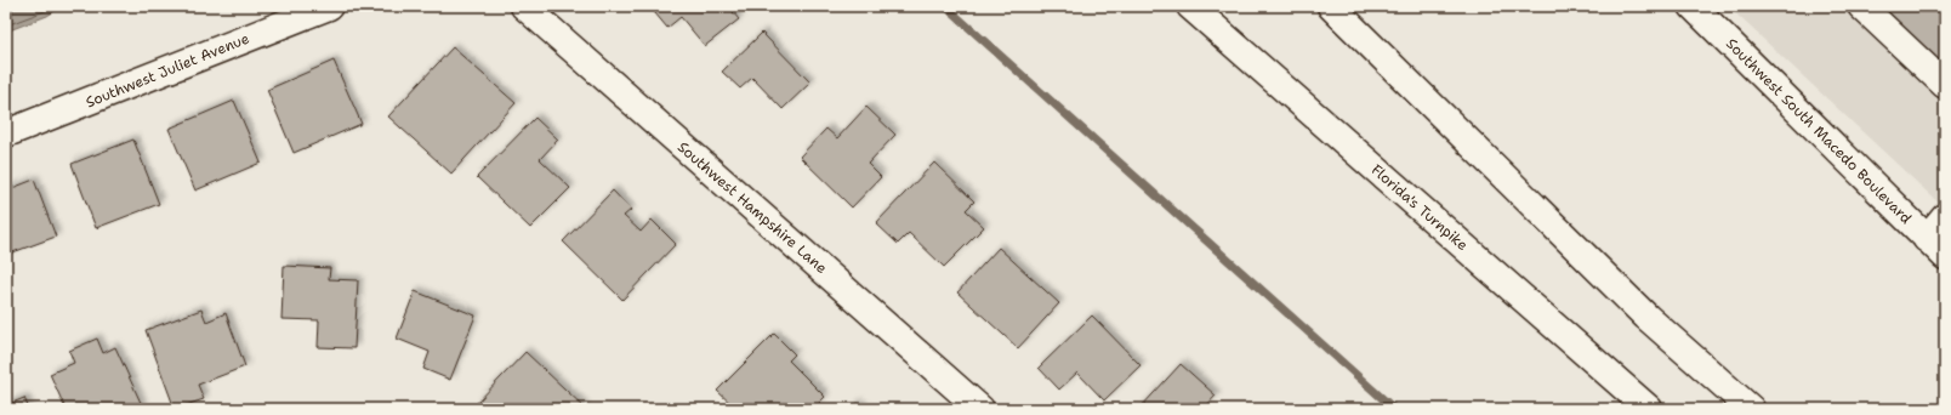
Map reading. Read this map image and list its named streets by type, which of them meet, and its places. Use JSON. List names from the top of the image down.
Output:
{
  "streets": {
    "main road": [
      "Southwest Juliet Avenue",
      "Southwest South Macedo Boulevard",
      "Southwest Hampshire Lane",
      "Florida's Turnpike"
    ]
  }
}
